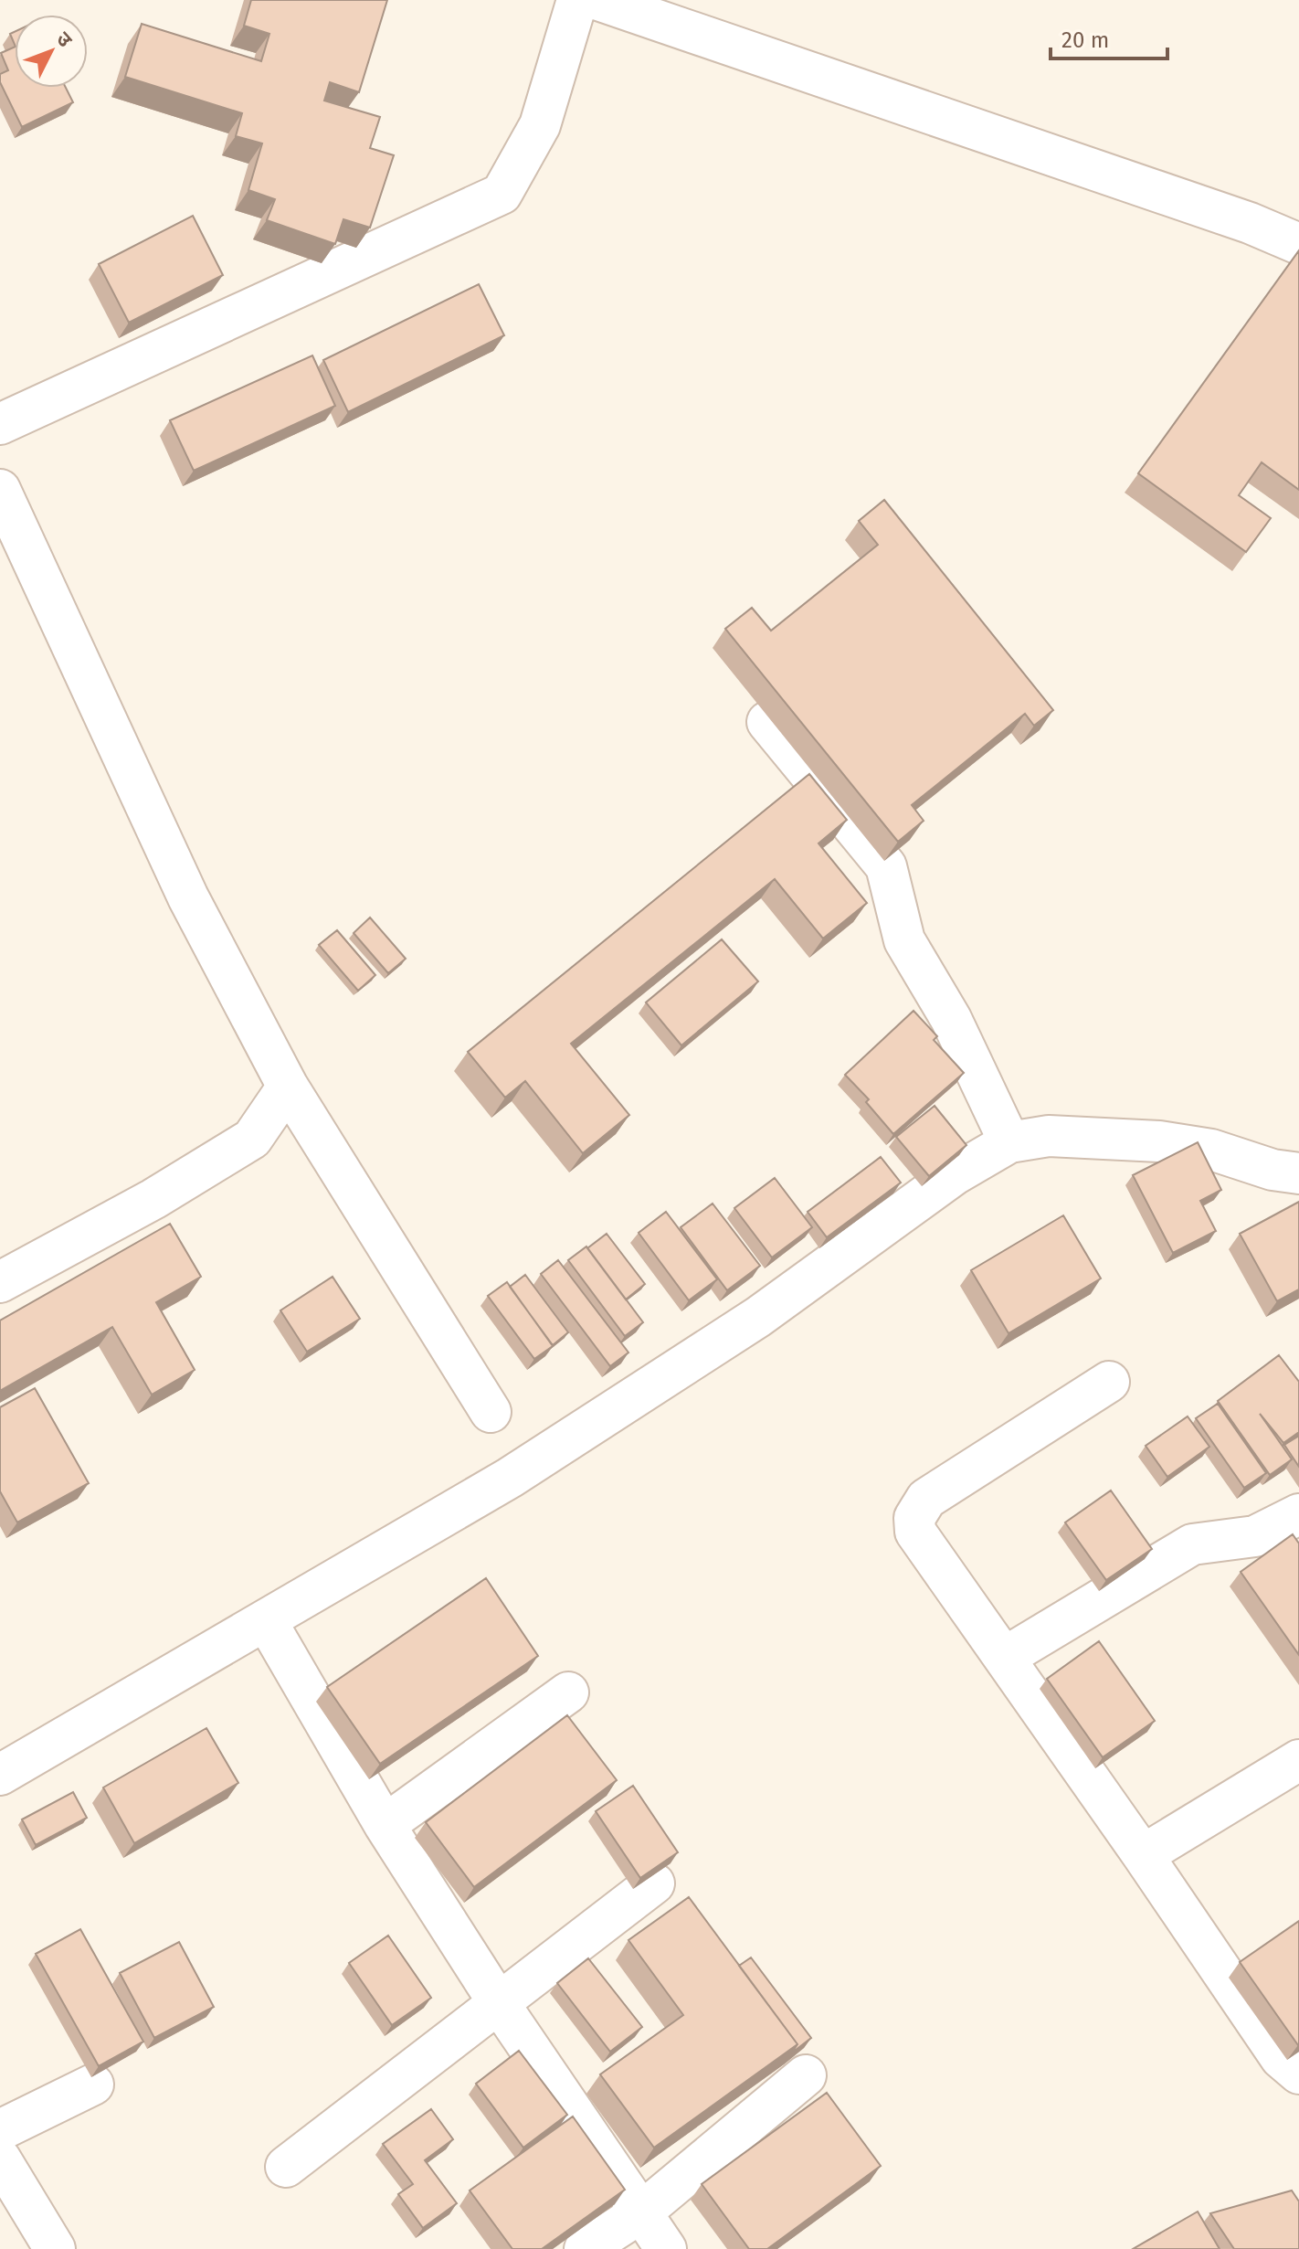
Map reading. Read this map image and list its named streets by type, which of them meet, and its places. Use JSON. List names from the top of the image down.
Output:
{
  "scale_bar": "20 m",
  "north": "top right"
}
